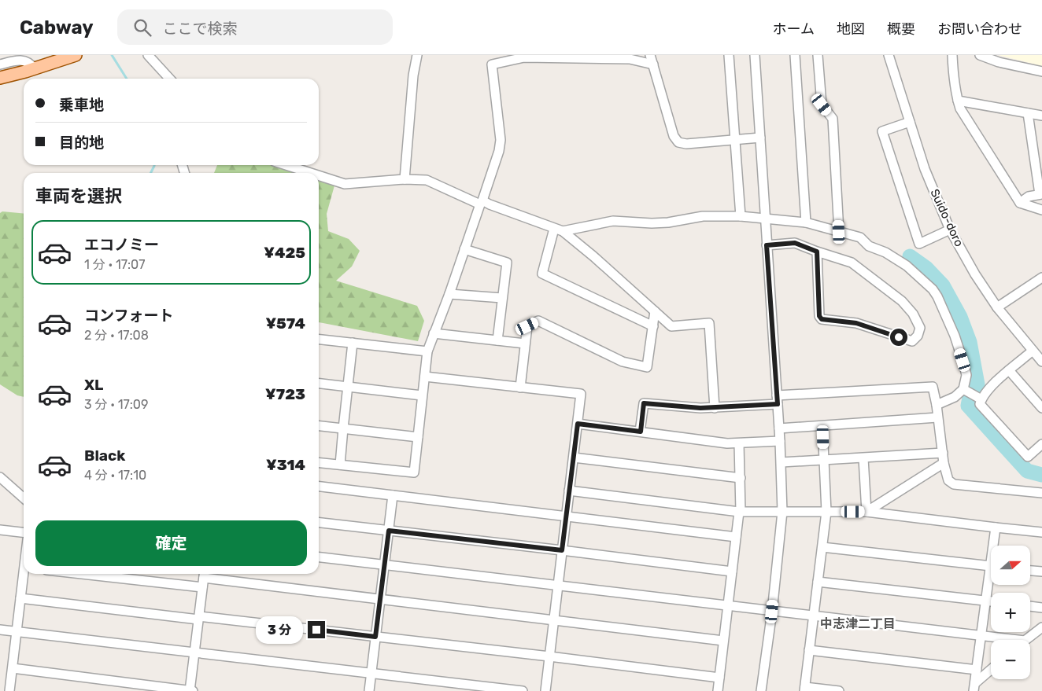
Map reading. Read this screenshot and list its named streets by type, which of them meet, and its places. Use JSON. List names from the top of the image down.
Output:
{
  "streets": {
    "street": ["Suido-doro"]
  },
  "districts": ["中志津二丁目"],
  "north": "right",
  "page": {
    "header": "Cabway",
    "search": "ここで検索",
    "nav": [
      "ホーム",
      "地図",
      "概要",
      "お問い合わせ"
    ],
    "banner": ["乗車地", "目的地"],
    "heading": "車両を選択",
    "list": [
      {
        "name": "エコノミー",
        "note": "1 分 · 17:07",
        "value": "¥425"
      },
      {
        "name": "コンフォート",
        "note": "2 分 · 17:08",
        "value": "¥574"
      },
      {
        "name": "XL",
        "note": "3 分 · 17:09",
        "value": "¥723"
      },
      {
        "name": "Black",
        "note": "4 分 · 17:10",
        "value": "¥314"
      }
    ],
    "buttons": "確定",
    "map_buttons": ["+", "−"],
    "bubble": "3 分"
  }
}
